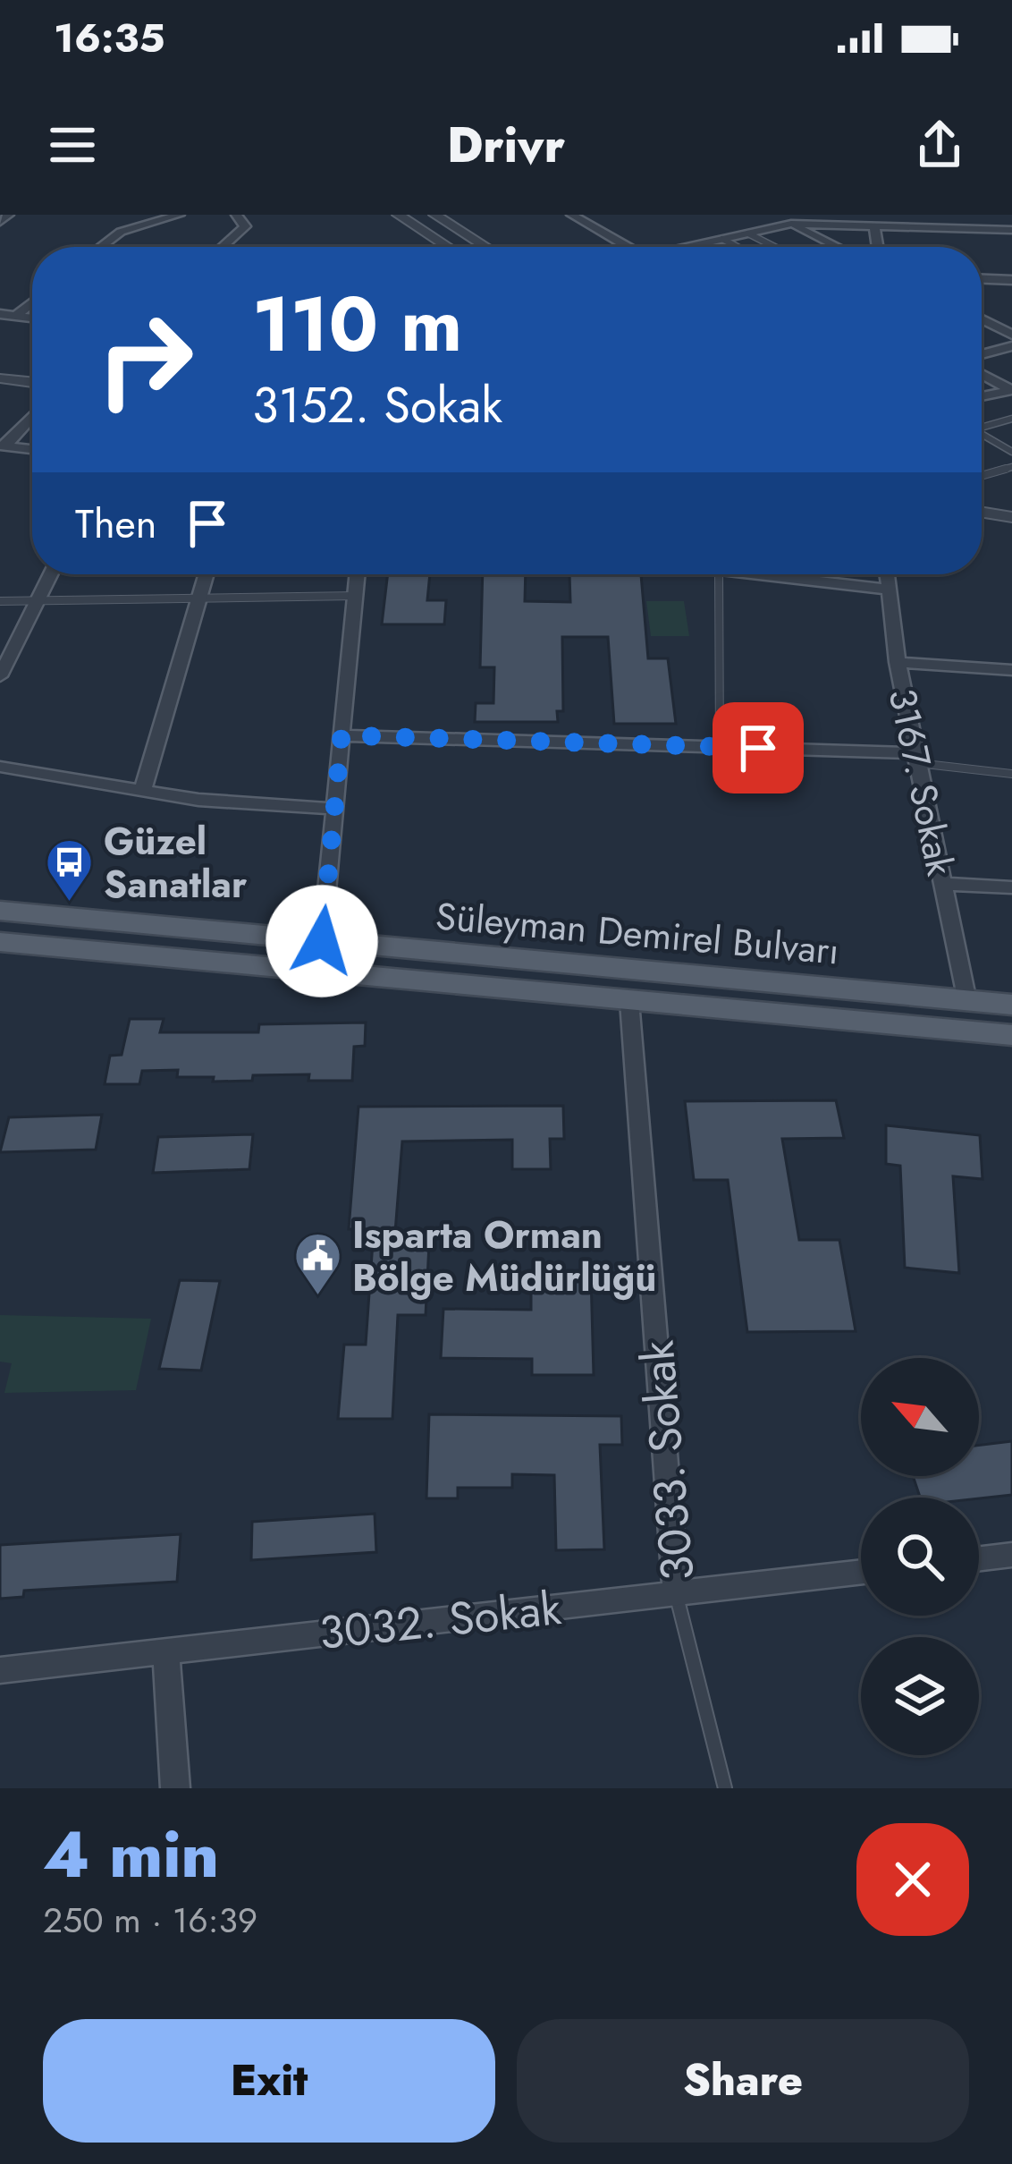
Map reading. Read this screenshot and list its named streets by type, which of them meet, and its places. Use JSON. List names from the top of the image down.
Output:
{
  "streets": {
    "main road": ["Süleyman Demirel Bulvarı"],
    "street": ["3167. Sokak", "3033. Sokak", "3032. Sokak"]
  },
  "crossings": [
    ["3167. Sokak", "Süleyman Demirel Bulvarı"],
    ["3033. Sokak", "3032. Sokak"]
  ],
  "places": {
    "bus stop": ["Güzel Sanatlar"],
    "public building": ["Isparta Orman Bölge Müdürlüğü"]
  },
  "north": "top left",
  "page": {
    "status": "16:35",
    "header": "Drivr",
    "turn": ["110 m", "3152. Sokak"],
    "then": "Then",
    "heading": ["4 min", "250 m · 16:39"],
    "buttons": ["Exit", "Share"]
  }
}
